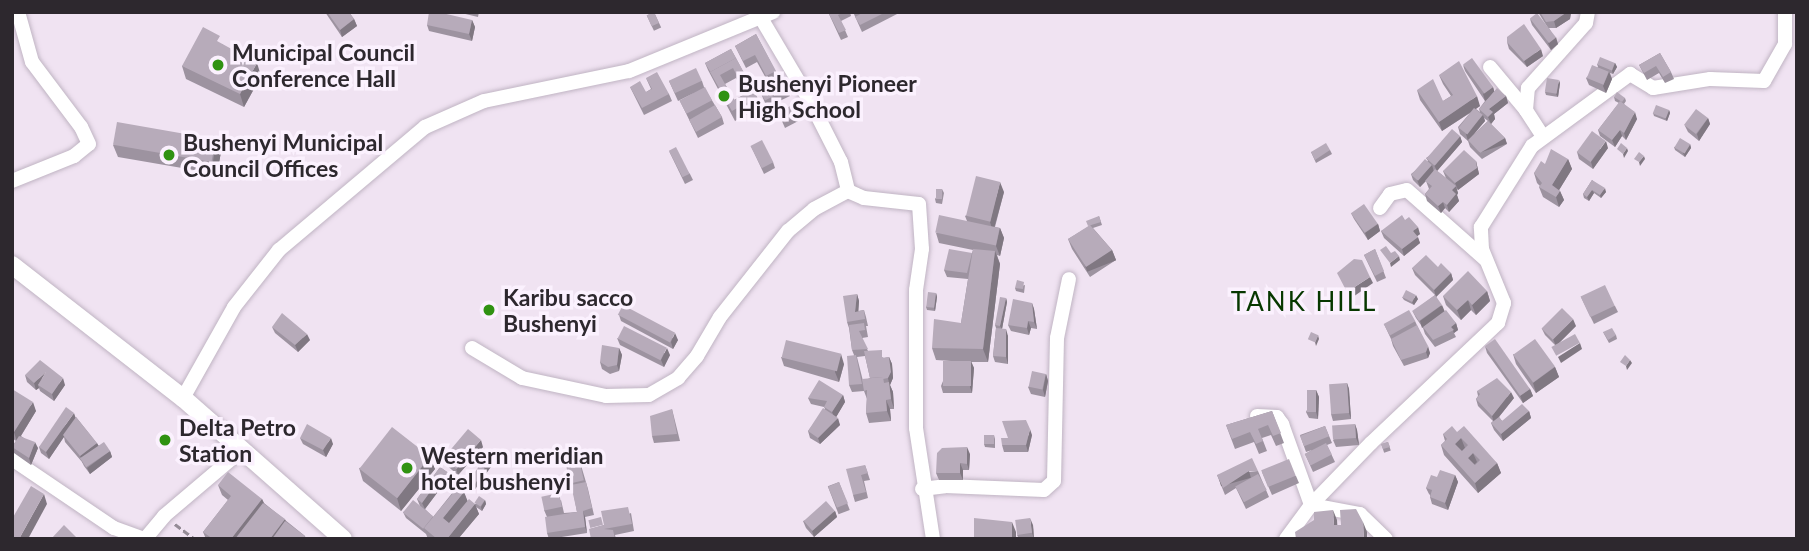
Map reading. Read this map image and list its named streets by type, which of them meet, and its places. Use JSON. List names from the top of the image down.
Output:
{
  "districts": ["TANK HILL"],
  "places": [
    "Municipal Council Conference Hall",
    "Bushenyi Pioneer High School",
    "Bushenyi Municipal Council Offices",
    "Karibu sacco Bushenyi",
    "Delta Petro Station",
    "Western meridian hotel bushenyi"
  ]
}
